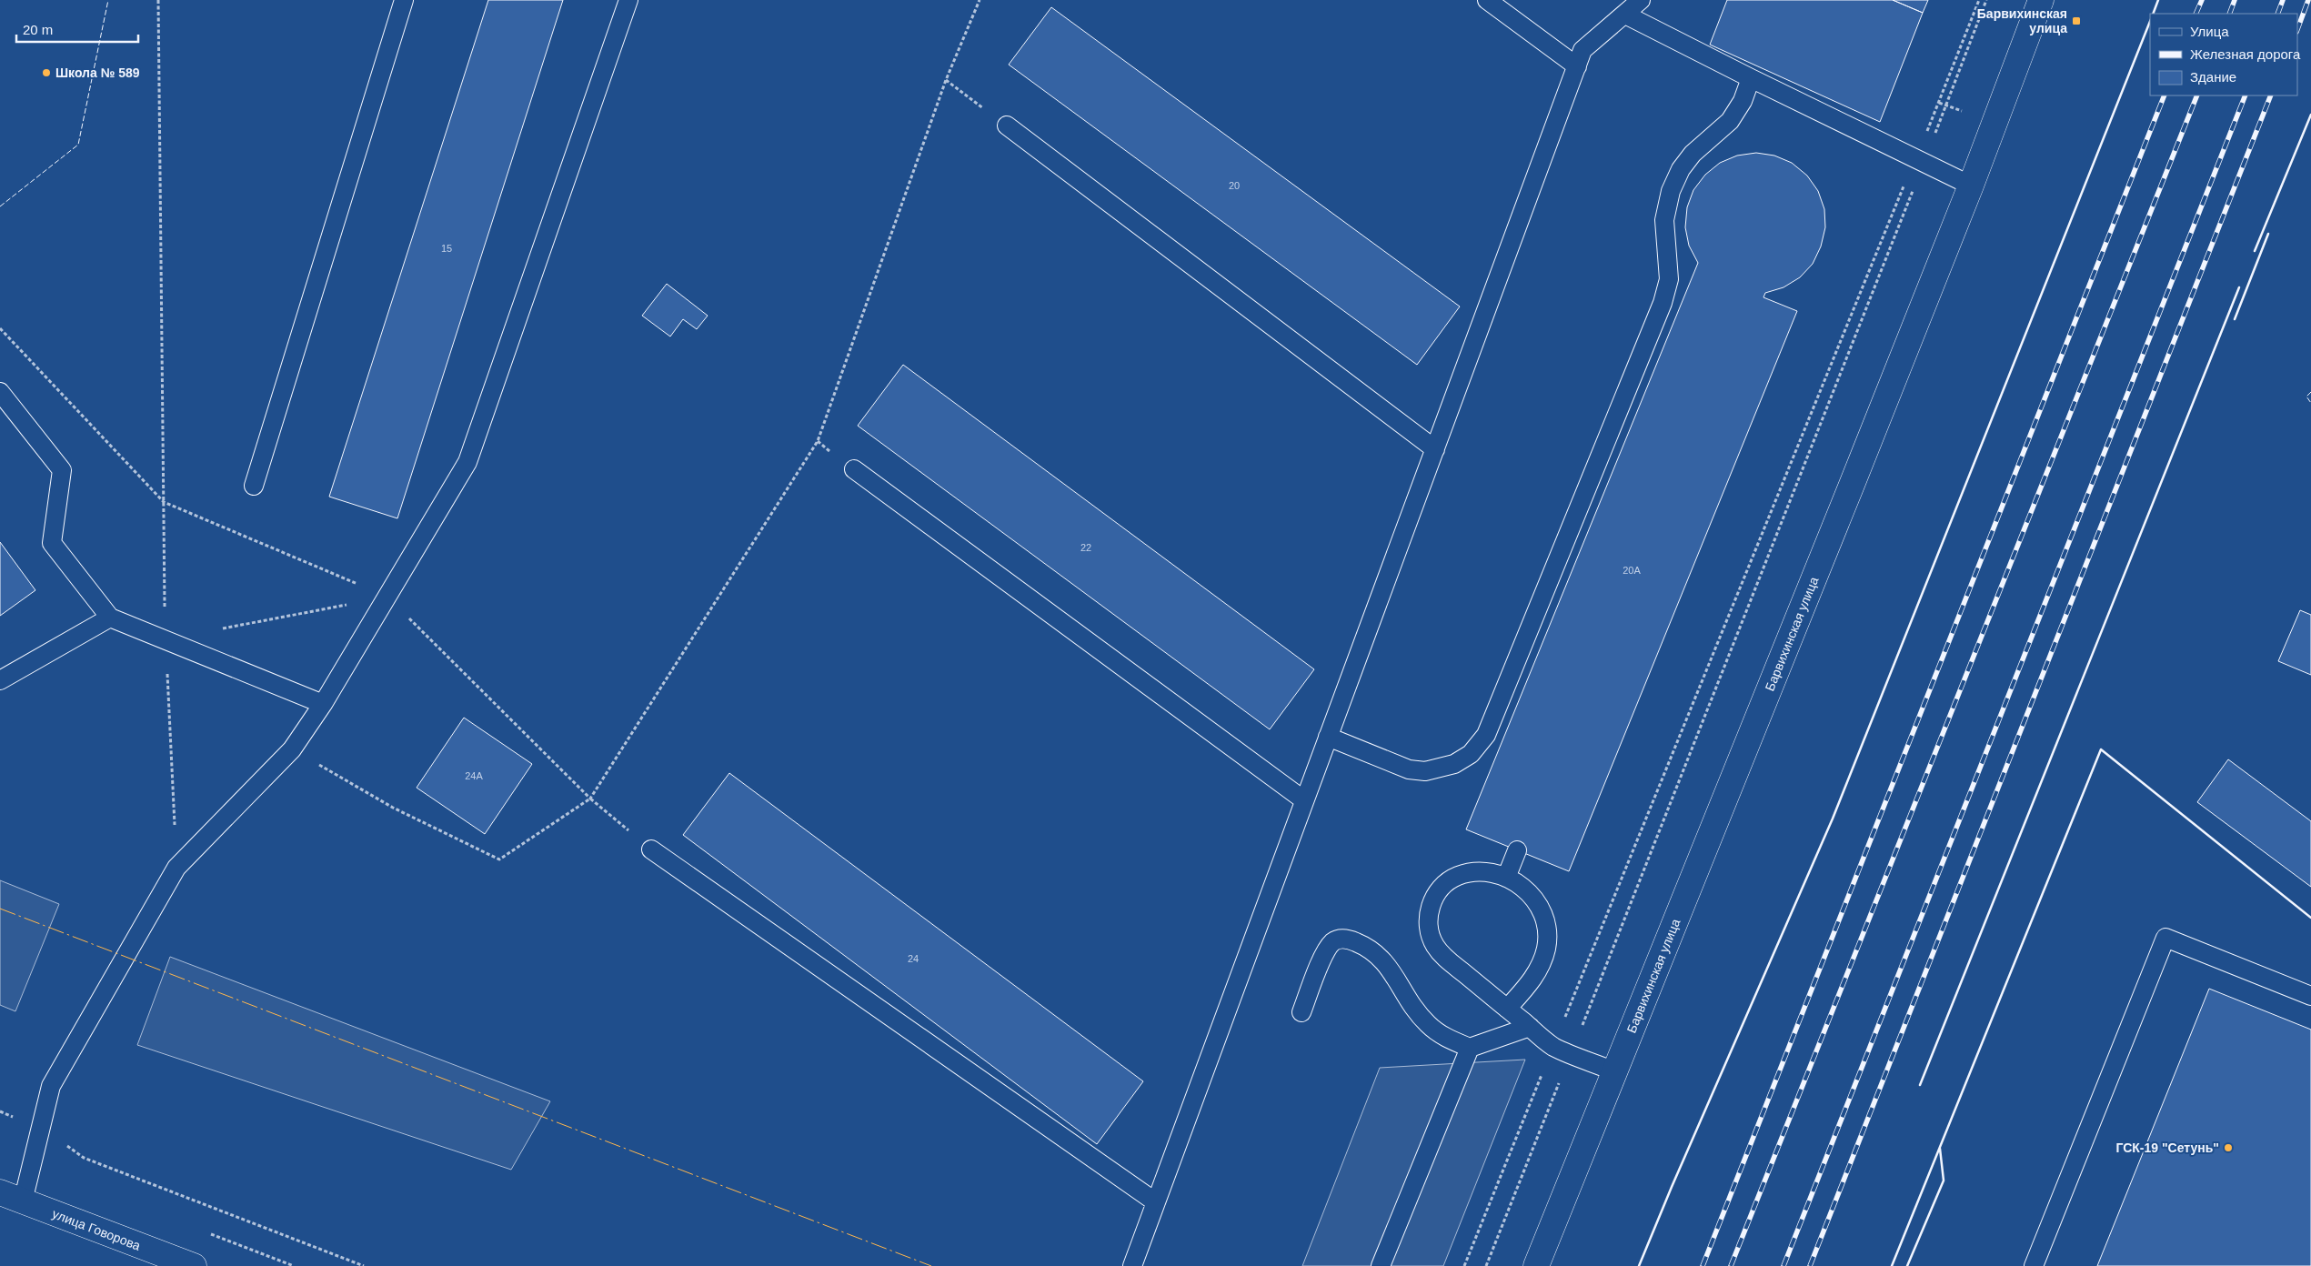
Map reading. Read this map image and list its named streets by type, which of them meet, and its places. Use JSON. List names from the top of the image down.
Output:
{
  "streets": {
    "street": ["Барвихинская улица", "улица Говорова"]
  },
  "places": {
    "transit": ["Барвихинская улица"],
    "other": ["Школа № 589", "ГСК-19 \"Сетунь\""]
  },
  "house_numbers": [
    "20",
    "15",
    "22",
    "20А",
    "24А",
    "24"
  ],
  "legend": ["Улица", "Железная дорога", "Здание"],
  "scale_bar": "20 m"
}
